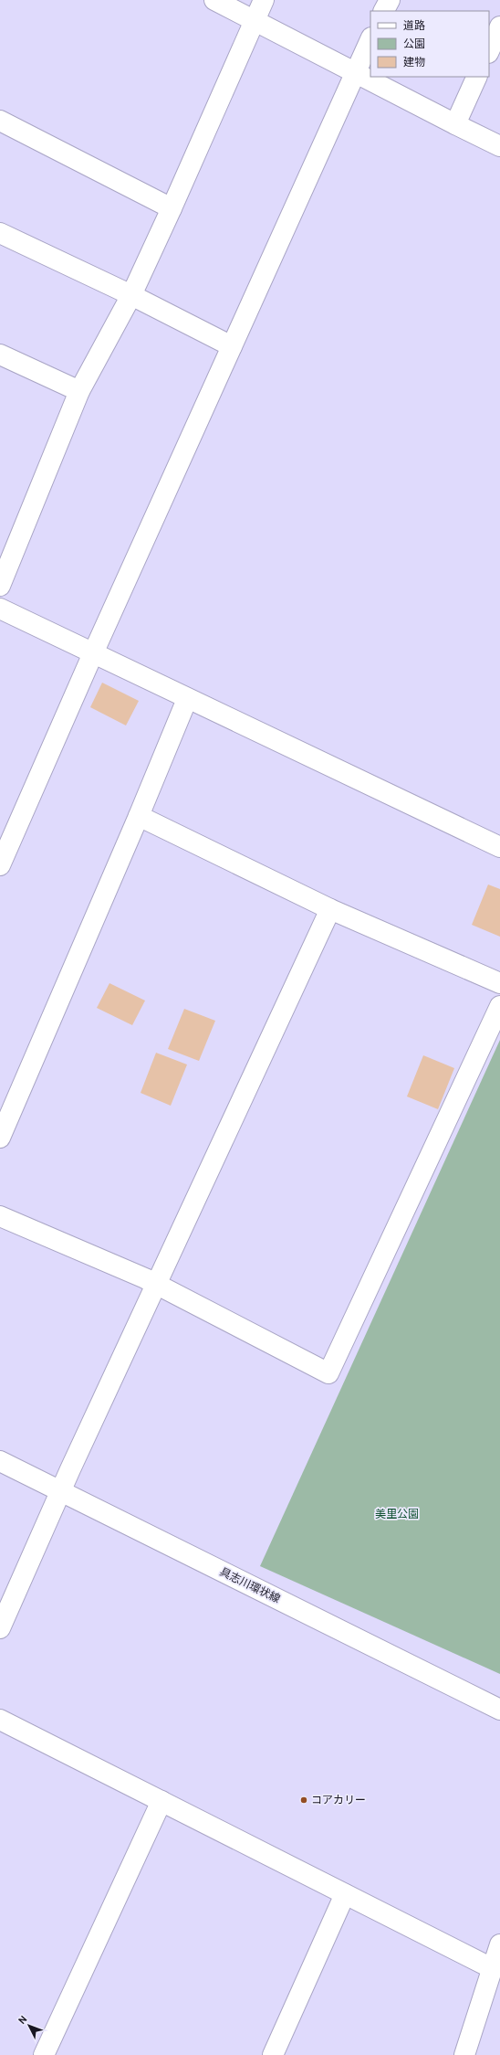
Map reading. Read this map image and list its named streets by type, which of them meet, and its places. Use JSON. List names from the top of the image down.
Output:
{
  "streets": {
    "street": ["具志川環状線"]
  },
  "parks": ["美里公園"],
  "places": ["コアカリー"],
  "legend": ["道路", "公園", "建物"],
  "north": "top left"
}
